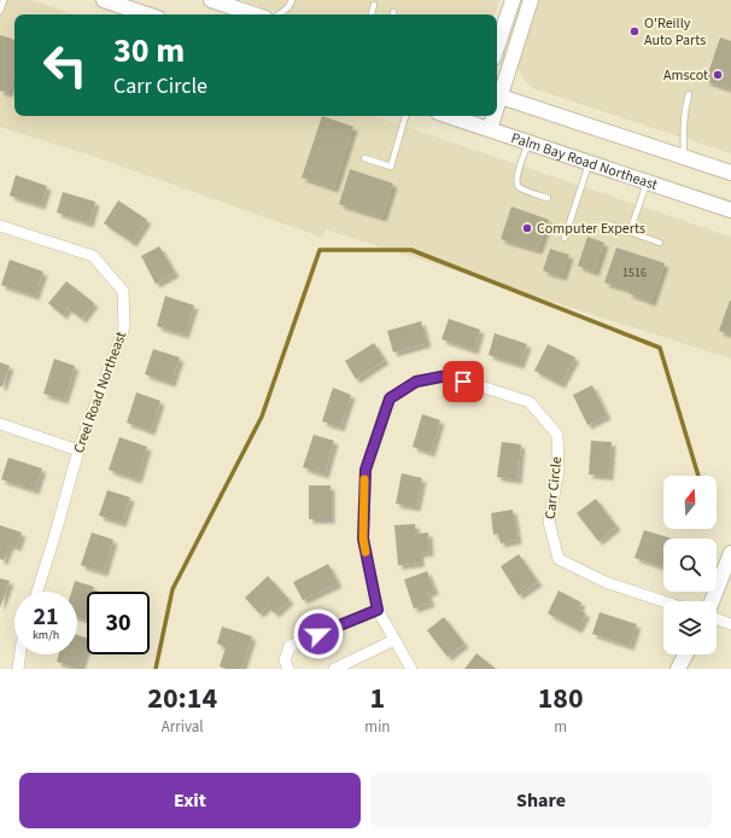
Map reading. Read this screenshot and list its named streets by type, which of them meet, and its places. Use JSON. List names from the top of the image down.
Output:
{
  "streets": {
    "main road": ["Palm Bay Road Northeast"],
    "street": ["Creel Road Northeast", "Carr Circle"]
  },
  "places": ["O'Reilly Auto Parts", "Amscot", "Computer Experts"],
  "house_numbers": ["1516"],
  "north": "top",
  "page": {
    "turn": ["30 m", "Carr Circle"],
    "speed": "21 km/h",
    "limit": "30",
    "eta": [
      "20:14",
      "Arrival",
      "1",
      "min",
      "180",
      "m"
    ],
    "buttons": ["Exit", "Share"]
  }
}
